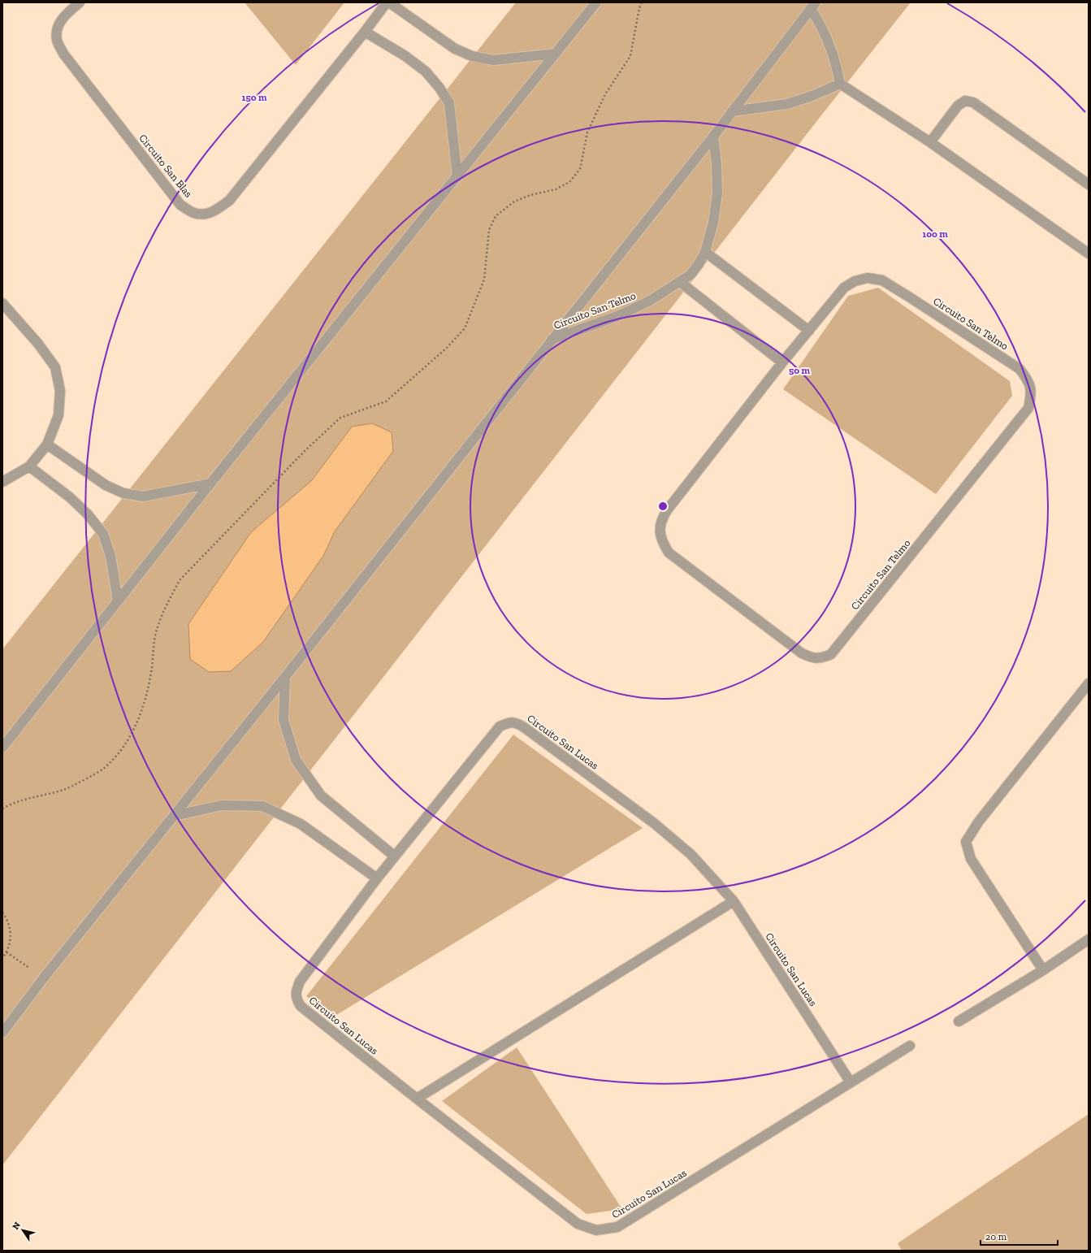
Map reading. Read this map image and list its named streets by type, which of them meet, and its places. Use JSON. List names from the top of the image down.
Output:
{
  "streets": {
    "street": ["Circuito San Blas", "Circuito San Telmo", "Circuito San Lucas"]
  },
  "scale_bar": "20 m",
  "north": "top left",
  "rings": ["150 m", "100 m", "50 m"]
}
